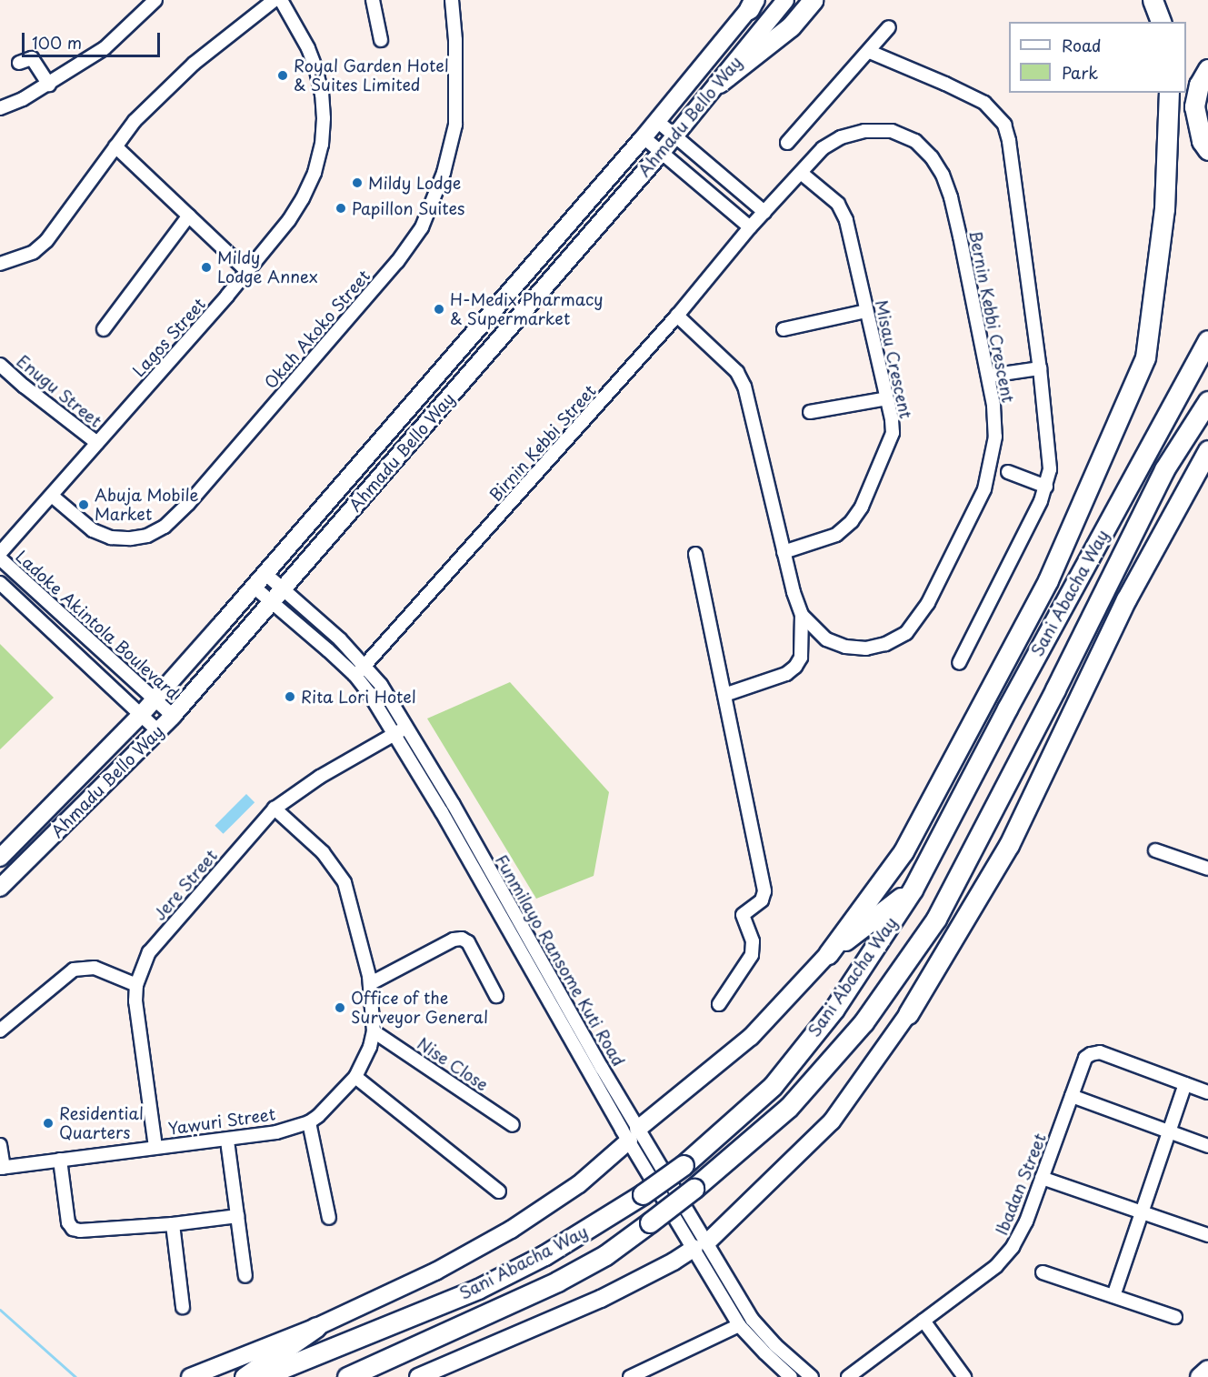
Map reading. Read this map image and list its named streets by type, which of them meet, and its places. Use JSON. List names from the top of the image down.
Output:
{
  "streets": {
    "highway": ["Sani Abacha Way"],
    "main road": ["Ahmadu Bello Way"],
    "street": [
      "Bernin Kebbi Crescent",
      "Okah Akoko Street",
      "Lagos Street",
      "Misau Crescent",
      "Enugu Street",
      "Birnin Kebbi Street",
      "Ladoke Akintola Boulevard",
      "Jere Street",
      "Funmilayo Ransome Kuti Road",
      "Nise Close",
      "Yawuri Street",
      "Ibadan Street"
    ]
  },
  "crossings": [
    ["Ahmadu Bello Way", "Ladoke Akintola Boulevard"],
    ["Ahmadu Bello Way", "Funmilayo Ransome Kuti Road"],
    ["Bernin Kebbi Crescent", "Misau Crescent"],
    ["Bernin Kebbi Crescent", "Birnin Kebbi Street"],
    ["Okah Akoko Street", "Lagos Street"],
    ["Lagos Street", "Enugu Street"],
    ["Birnin Kebbi Street", "Funmilayo Ransome Kuti Road"],
    ["Sani Abacha Way", "Funmilayo Ransome Kuti Road"],
    ["Jere Street", "Funmilayo Ransome Kuti Road"],
    ["Jere Street", "Yawuri Street"],
    ["Nise Close", "Yawuri Street"]
  ],
  "places": [
    "Royal Garden Hotel & Suites Limited",
    "Mildy Lodge",
    "Papillon Suites",
    "Mildy Lodge Annex",
    "H-Medix Pharmacy & Supermarket",
    "Abuja Mobile Market",
    "Rita Lori Hotel",
    "Office of the Surveyor General",
    "Residential Quarters"
  ],
  "legend": ["Road", "Park"],
  "scale_bar": "100 m"
}
